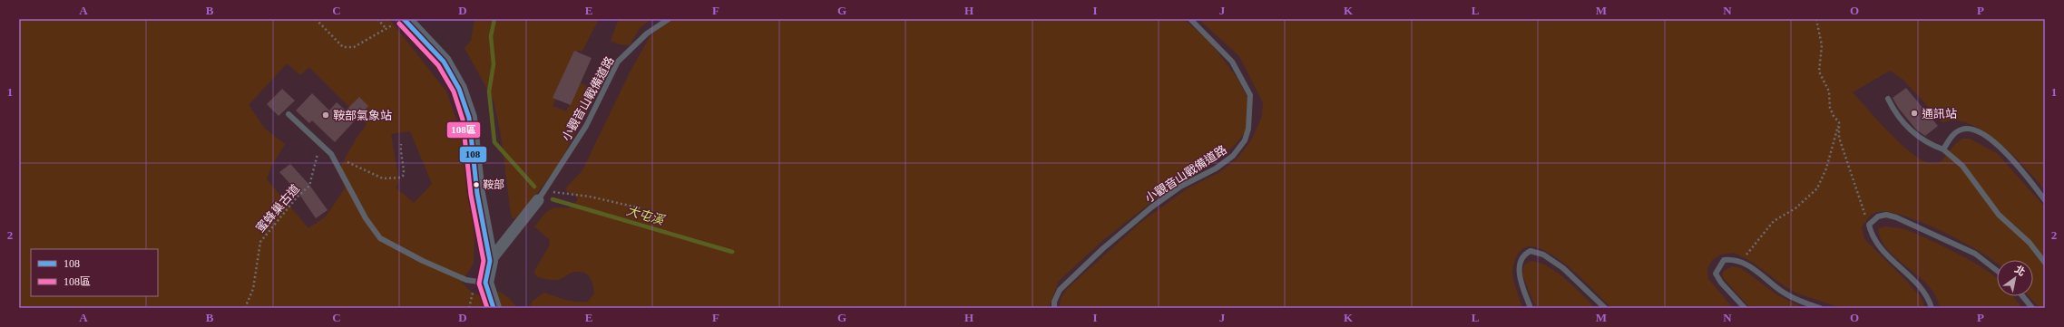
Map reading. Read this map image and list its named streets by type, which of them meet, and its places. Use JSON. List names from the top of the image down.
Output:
{
  "streets": {
    "lane": ["小觀音山戰備道路"],
    "path": ["蜜蜂巢古道"]
  },
  "water": ["大屯溪"],
  "places": ["通訊站", "鞍部氣象站", "鞍部"],
  "lines": ["transit line 108", "transit line 108區"],
  "legend": ["108", "108區"],
  "north": "top right",
  "grid": {
    "columns": [
      "A",
      "B",
      "C",
      "D",
      "E",
      "F",
      "G",
      "H",
      "I",
      "J",
      "K",
      "L",
      "M",
      "N",
      "O",
      "P"
    ],
    "rows": ["1", "2"]
  }
}
